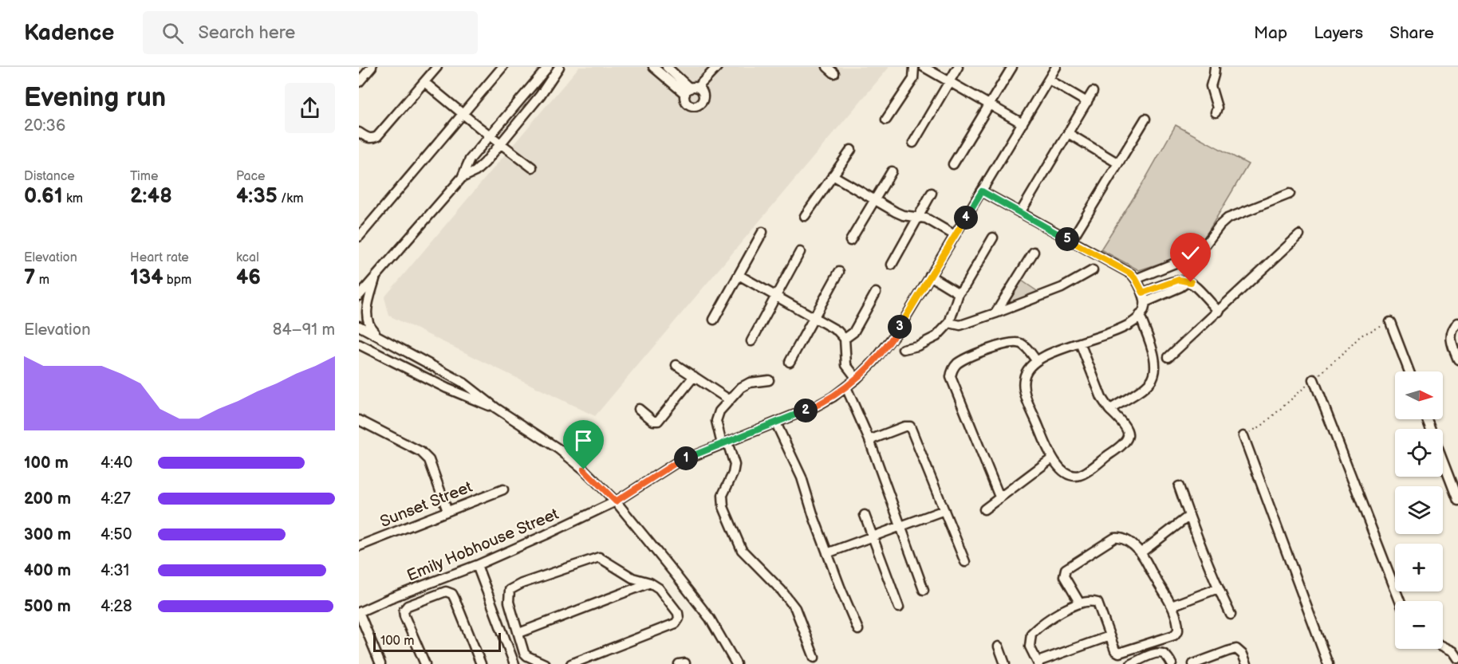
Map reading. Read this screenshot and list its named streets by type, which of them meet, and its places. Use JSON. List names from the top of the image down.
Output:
{
  "streets": {
    "street": ["Sunset Street", "Emily Hobhouse Street"]
  },
  "scale_bar": "100 m",
  "north": "right",
  "page": {
    "header": "Kadence",
    "search": "Search here",
    "nav": ["Map", "Layers", "Share"],
    "heading": ["Evening run", "20:36"],
    "stats": [
      ["Distance", "0.61 km"],
      ["Time", "2:48"],
      ["Pace", "4:35 /km"],
      ["Elevation", "7 m"],
      ["Heart rate", "134 bpm"],
      ["kcal", "46"]
    ],
    "pins": [
      "4",
      "5",
      "3",
      "2",
      "1"
    ],
    "chart": ["Elevation", "84–91 m"],
    "map_buttons": ["+", "−"],
    "list": [
      {
        "name": "100 m",
        "note": "4:40"
      },
      {
        "name": "200 m",
        "note": "4:27"
      },
      {
        "name": "300 m",
        "note": "4:50"
      },
      {
        "name": "400 m",
        "note": "4:31"
      },
      {
        "name": "500 m",
        "note": "4:28"
      }
    ],
    "scale": "100 m"
  }
}
